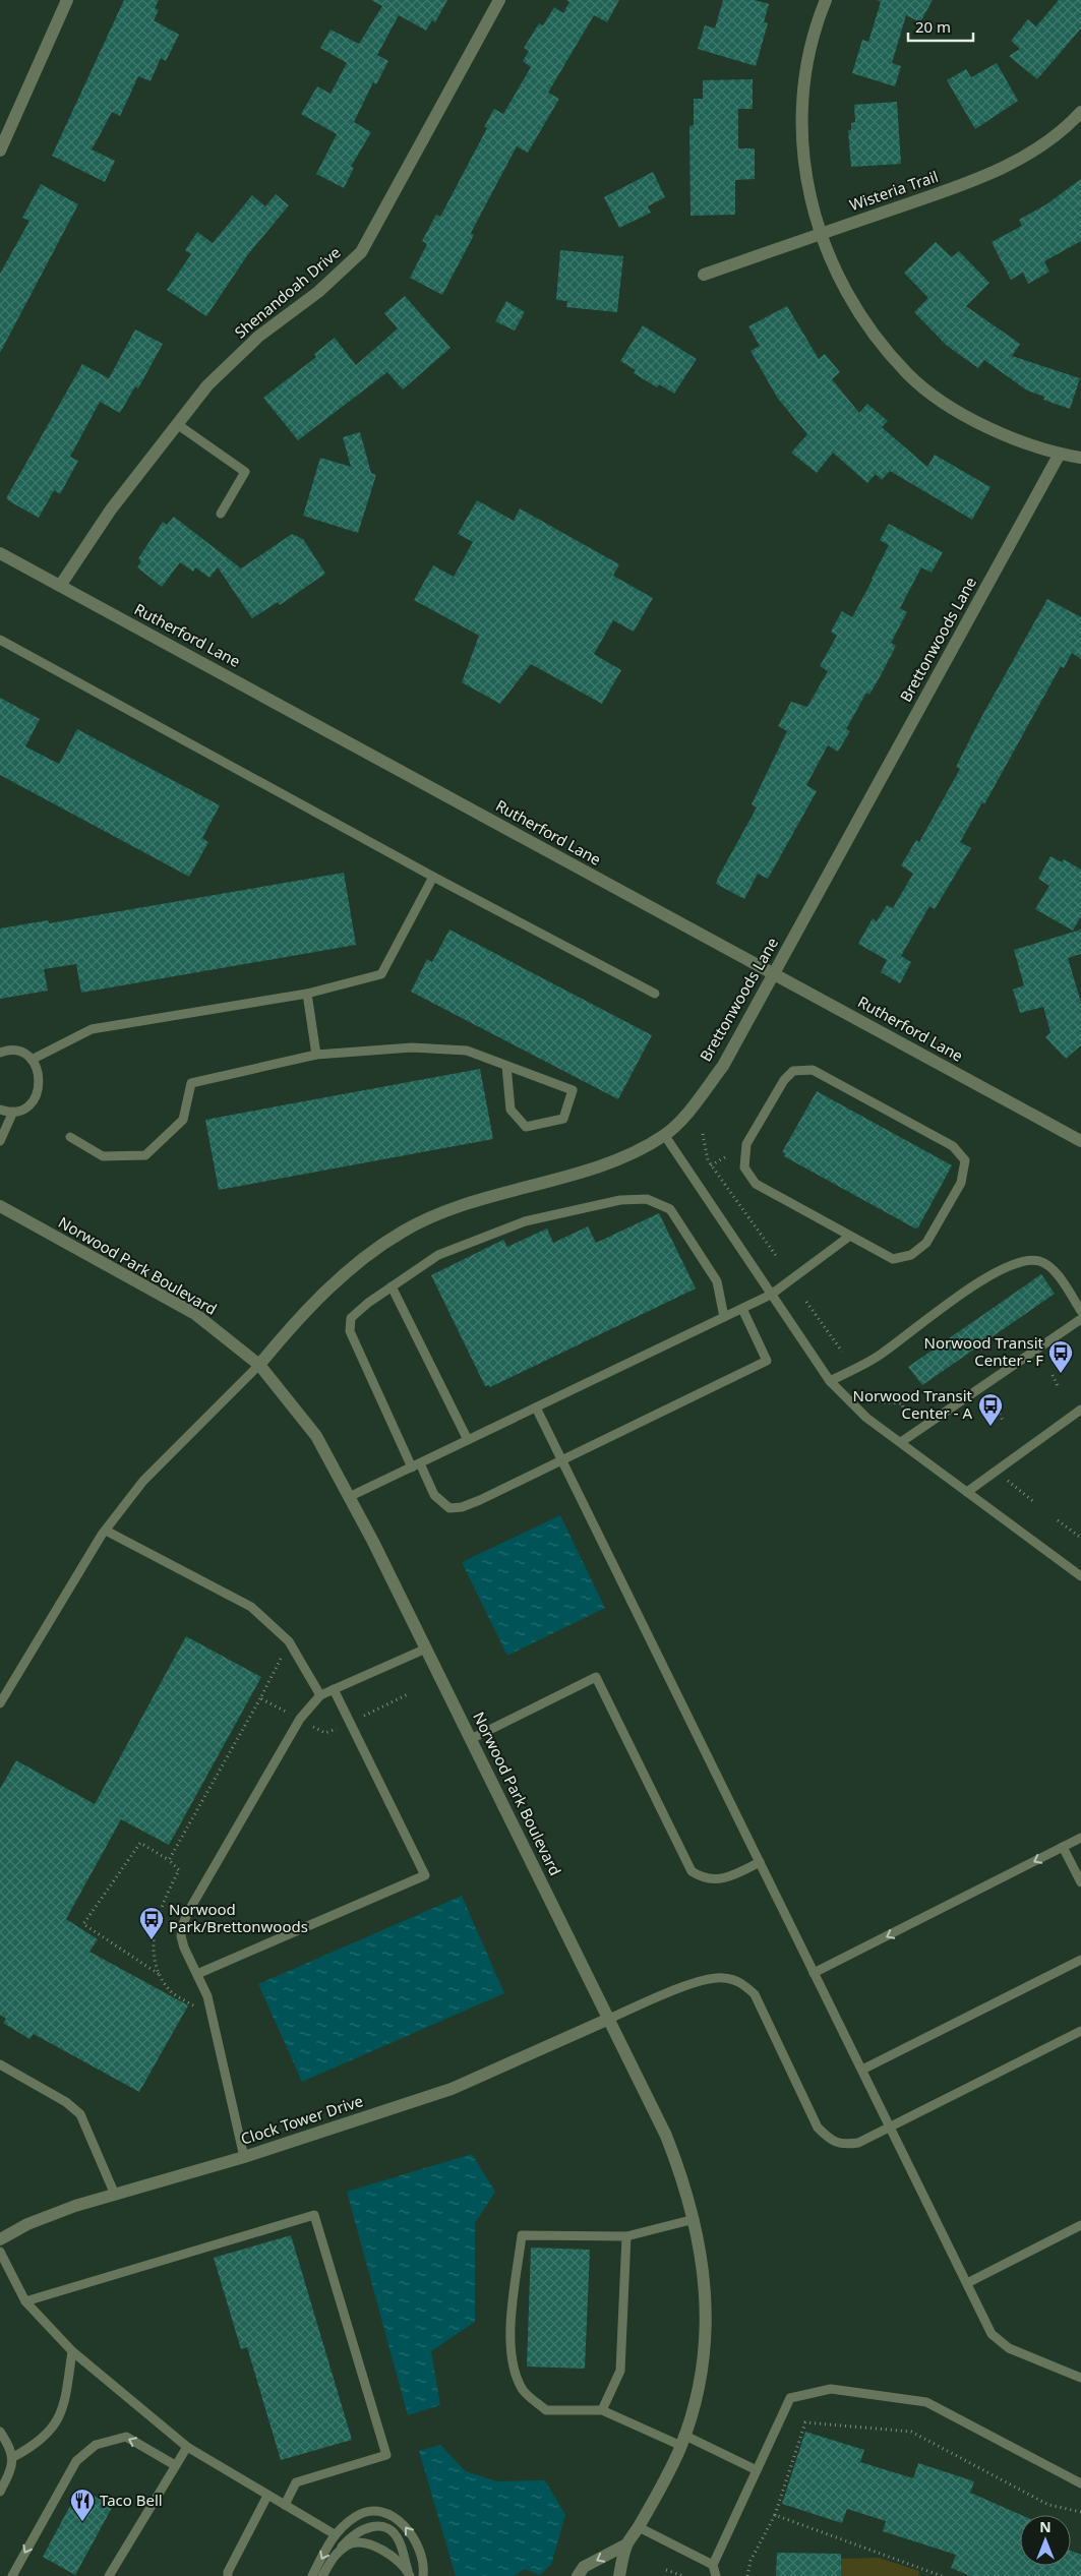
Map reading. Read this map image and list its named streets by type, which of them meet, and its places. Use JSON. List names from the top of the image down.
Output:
{
  "streets": {
    "street": [
      "Wisteria Trail",
      "Shenandoah Drive",
      "Rutherford Lane",
      "Brettonwoods Lane",
      "Norwood Park Boulevard",
      "Clock Tower Drive"
    ]
  },
  "crossings": [
    ["Shenandoah Drive", "Rutherford Lane"],
    ["Rutherford Lane", "Brettonwoods Lane"],
    ["Brettonwoods Lane", "Norwood Park Boulevard"],
    ["Norwood Park Boulevard", "Clock Tower Drive"]
  ],
  "places": {
    "bus stop": ["Norwood Transit Center - F", "Norwood Transit Center - A", "Norwood Park/Brettonwoods"],
    "restaurant": ["Taco Bell"]
  },
  "scale_bar": "20 m",
  "north": "top"
}
